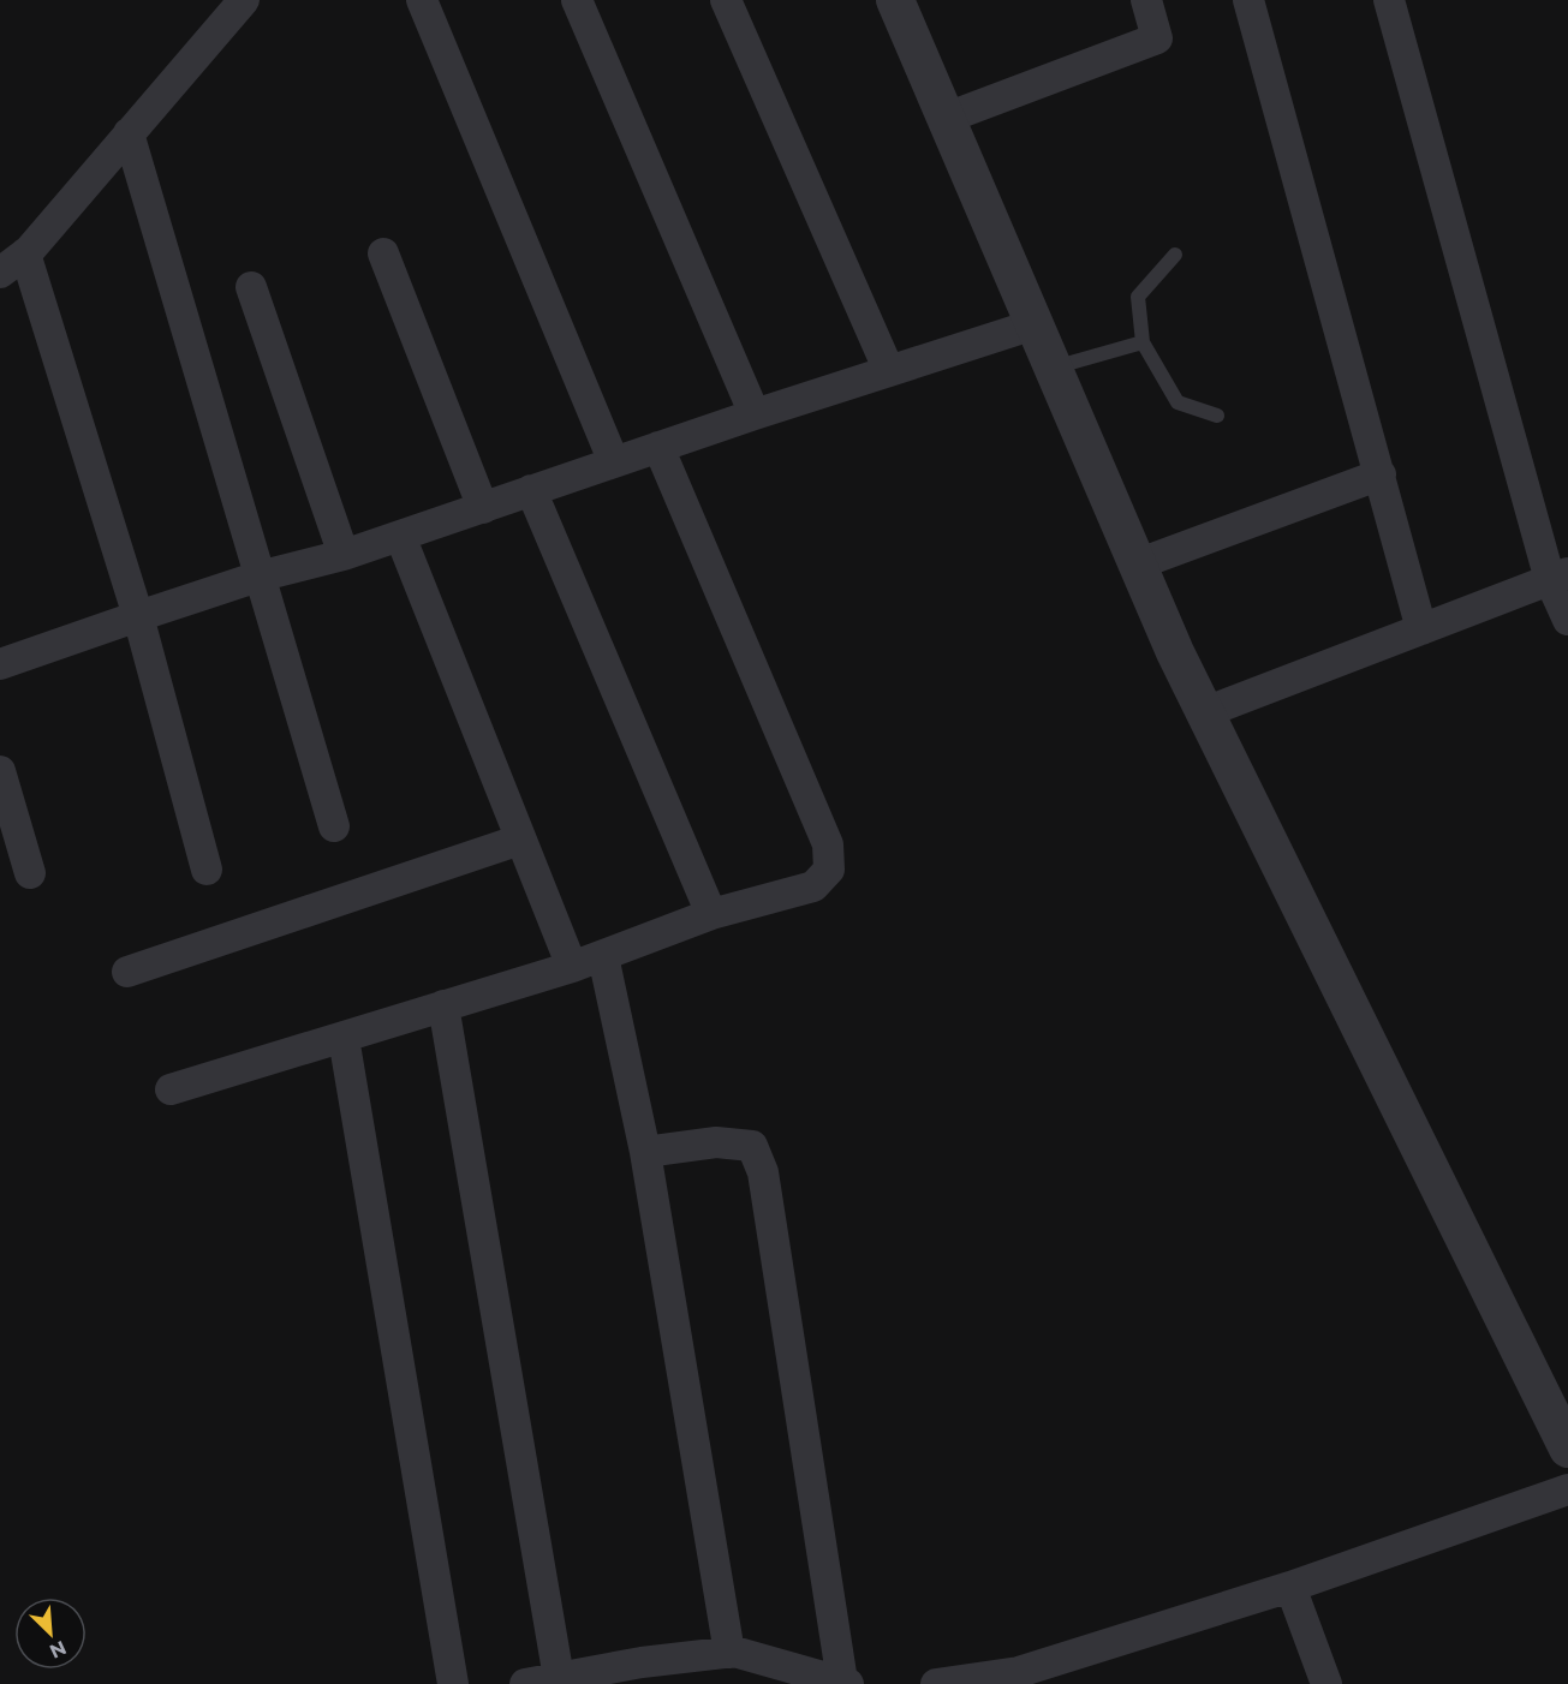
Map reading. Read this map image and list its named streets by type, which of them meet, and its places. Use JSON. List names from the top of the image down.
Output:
{
  "north": "bottom right"
}
